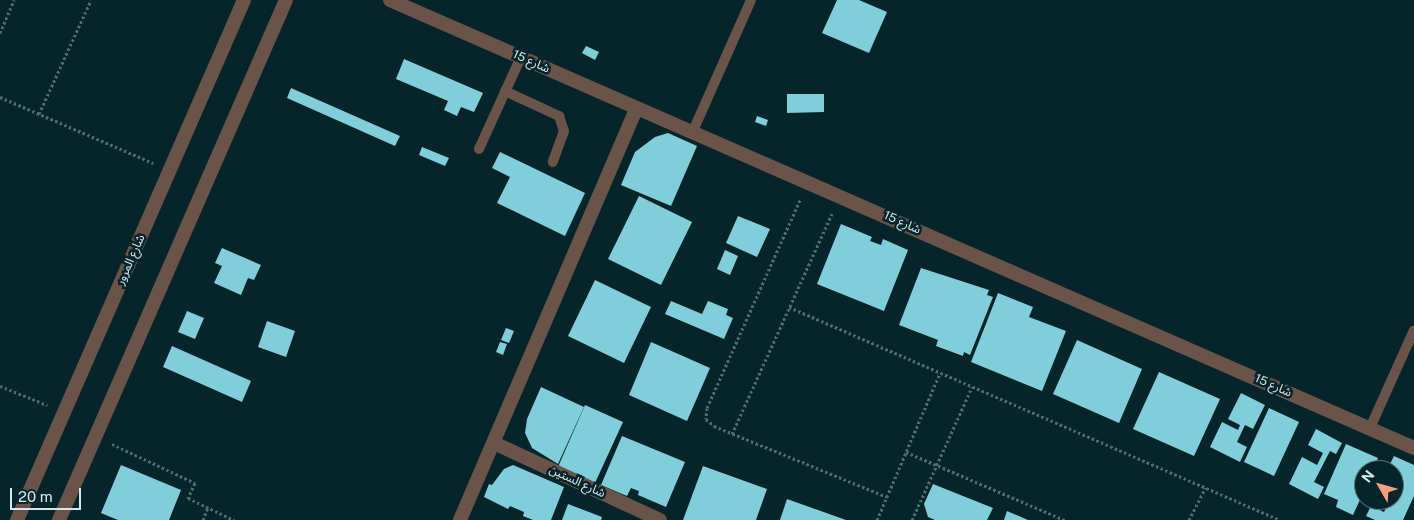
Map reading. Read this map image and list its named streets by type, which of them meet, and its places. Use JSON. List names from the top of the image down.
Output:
{
  "streets": {
    "street": ["شارع 15", "شارع المرور", "شارع الستين"]
  },
  "scale_bar": "20 m",
  "north": "top left"
}
